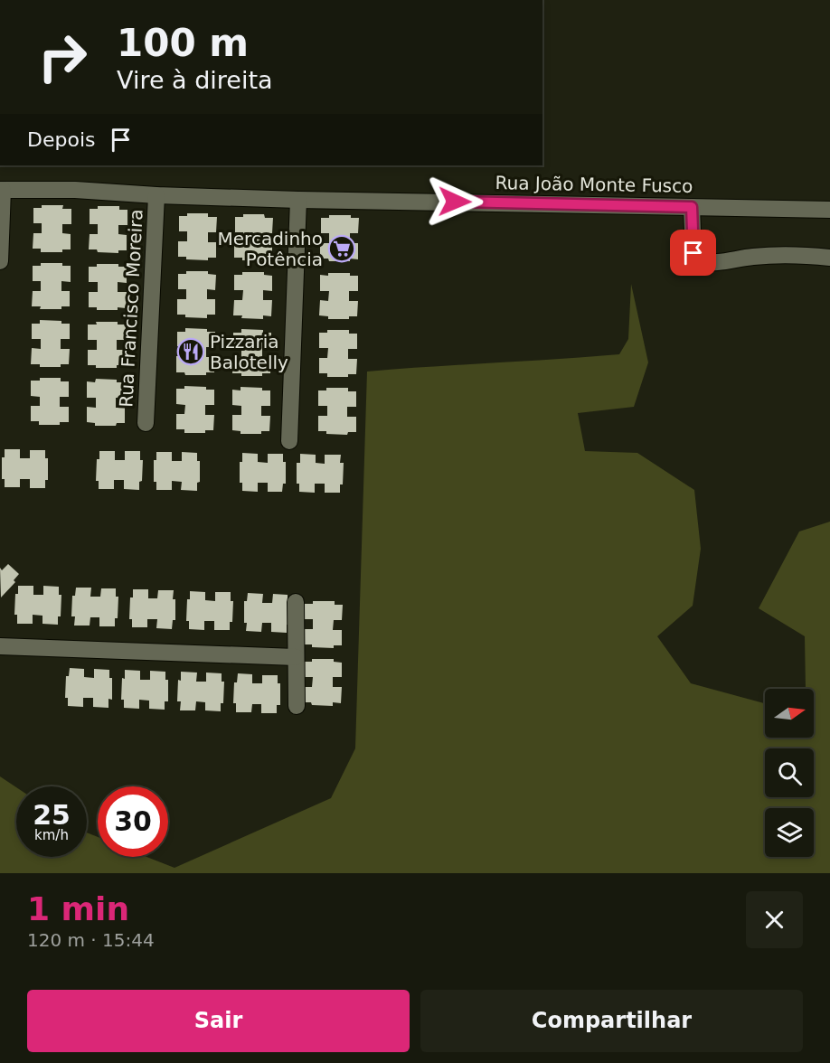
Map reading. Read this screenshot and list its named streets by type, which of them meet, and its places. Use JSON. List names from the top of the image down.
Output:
{
  "streets": {
    "street": ["Rua João Monte Fusco", "Rua Francisco Moreira"]
  },
  "crossings": [
    ["Rua João Monte Fusco", "Rua Francisco Moreira"]
  ],
  "places": {
    "supermarket": ["Mercadinho Potência"],
    "restaurant": ["Pizzaria Balotelly"]
  },
  "north": "right",
  "page": {
    "turn": ["100 m", "Vire à direita"],
    "then": "Depois",
    "speed": "25 km/h",
    "limit": "30",
    "heading": ["1 min", "120 m · 15:44"],
    "buttons": ["Sair", "Compartilhar"]
  }
}
